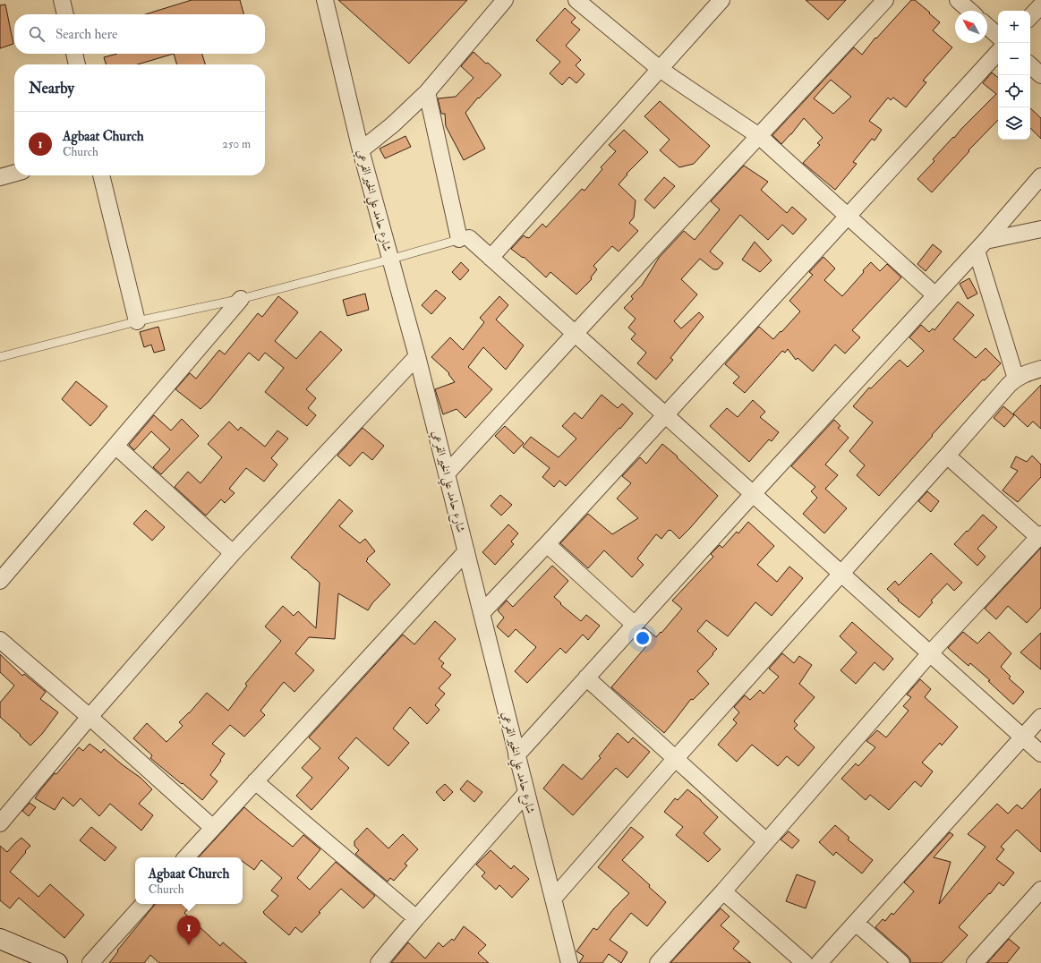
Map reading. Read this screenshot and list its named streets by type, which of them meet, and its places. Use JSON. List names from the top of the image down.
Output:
{
  "streets": {
    "street": ["شارع حامد علي الخير الفرعي"]
  },
  "north": "top left",
  "page": {
    "map_buttons": ["+", "−"],
    "search": "Search here",
    "heading": "Nearby",
    "list": [
      {
        "mark": "1",
        "name": "Agbaat Church",
        "note": "Church",
        "value": "250 m"
      }
    ],
    "popup": ["Agbaat Church", "Church"],
    "pins": "1"
  }
}
